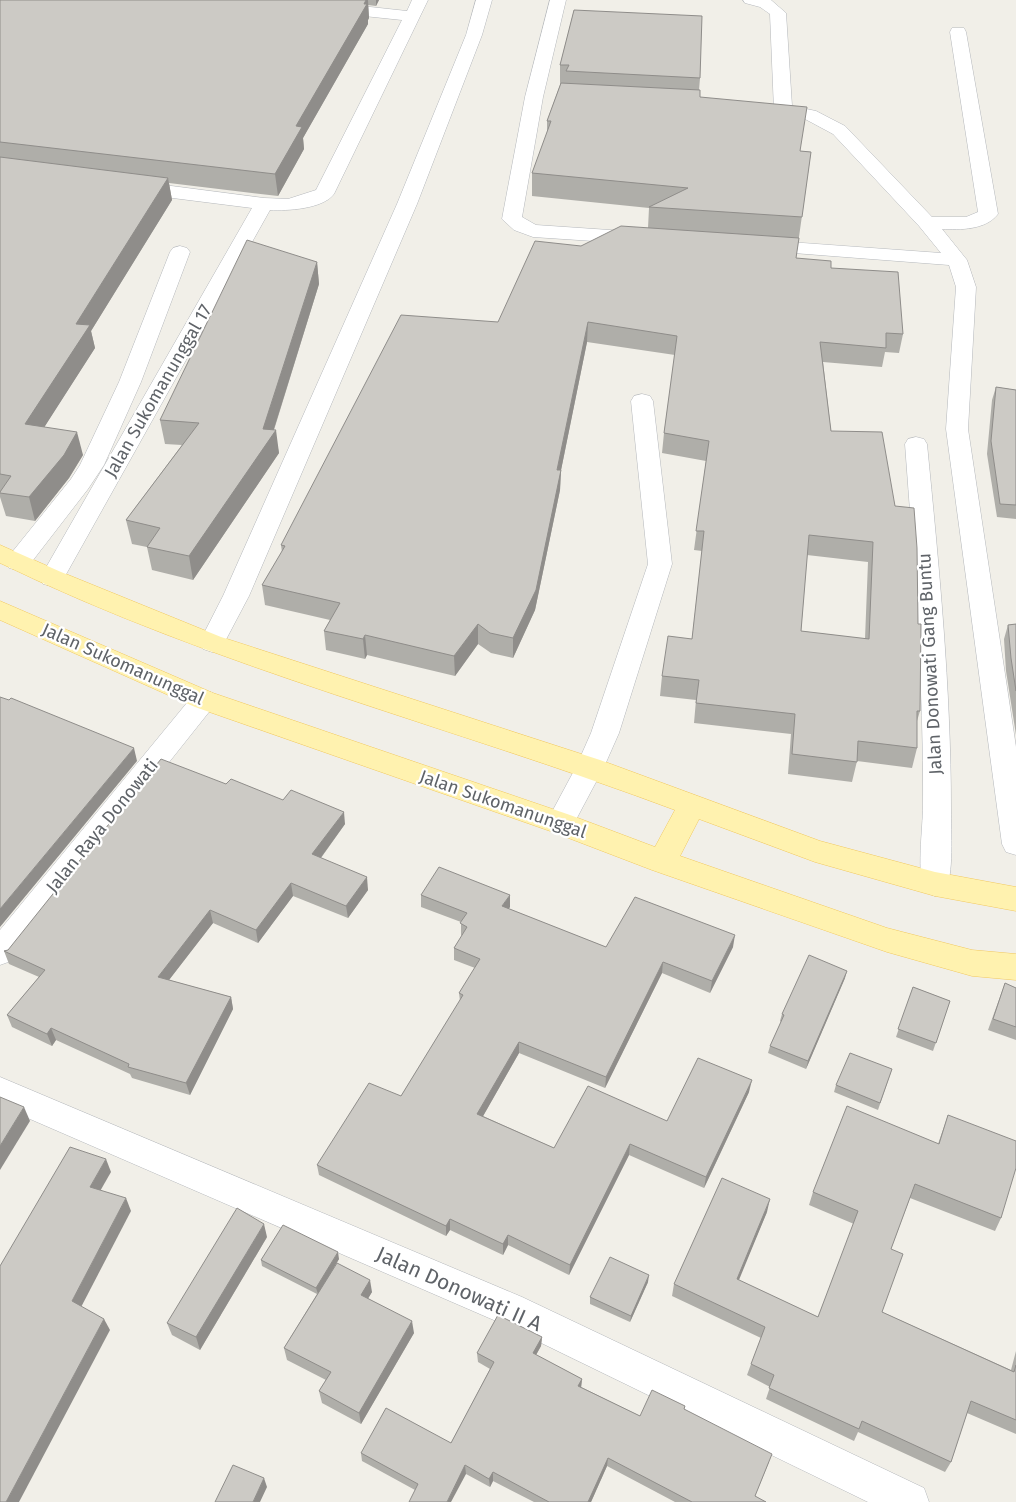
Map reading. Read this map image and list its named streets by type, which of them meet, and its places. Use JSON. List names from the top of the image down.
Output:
{
  "streets": {
    "main road": ["Jalan Sukomanunggal"],
    "street": [
      "Jalan Sukomanunggal 17",
      "Jalan Donowati Gang Buntu",
      "Jalan Raya Donowati",
      "Jalan Donowati II A"
    ]
  },
  "crossings": [
    ["Jalan Sukomanunggal", "Jalan Raya Donowati"]
  ]
}
